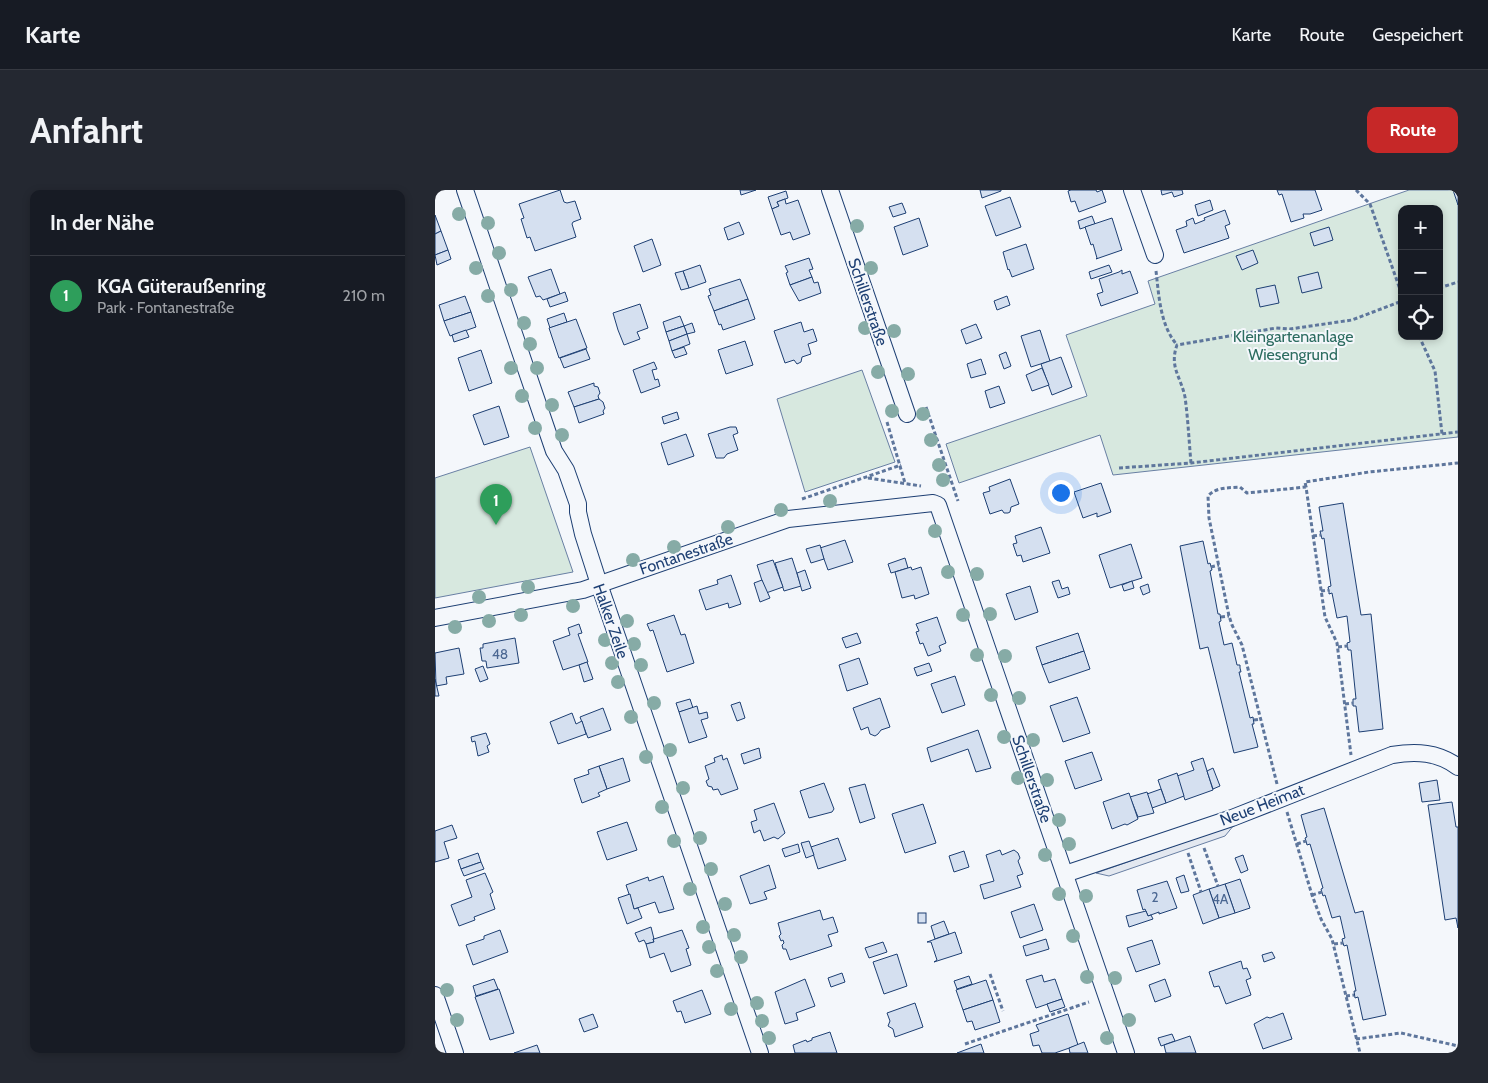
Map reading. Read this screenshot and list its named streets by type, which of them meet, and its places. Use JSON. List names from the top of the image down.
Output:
{
  "streets": {
    "street": [
      "Schillerstraße",
      "Fontanestraße",
      "Halker Zeile",
      "Neue Heimat"
    ]
  },
  "crossings": [
    ["Schillerstraße", "Fontanestraße"],
    ["Schillerstraße", "Neue Heimat"],
    ["Fontanestraße", "Halker Zeile"]
  ],
  "parks": ["Kleingartenanlage Wiesengrund"],
  "house_numbers": ["48", "2", "4A"],
  "page": {
    "header": "Karte",
    "nav": ["Karte", "Route", "Gespeichert"],
    "buttons": "Route",
    "title": "Anfahrt",
    "heading": "In der Nähe",
    "map_buttons": ["+", "−"],
    "list": [
      {
        "mark": "1",
        "name": "KGA Güteraußenring",
        "note": "Park · Fontanestraße",
        "value": "210 m"
      }
    ],
    "pins": "1"
  }
}
